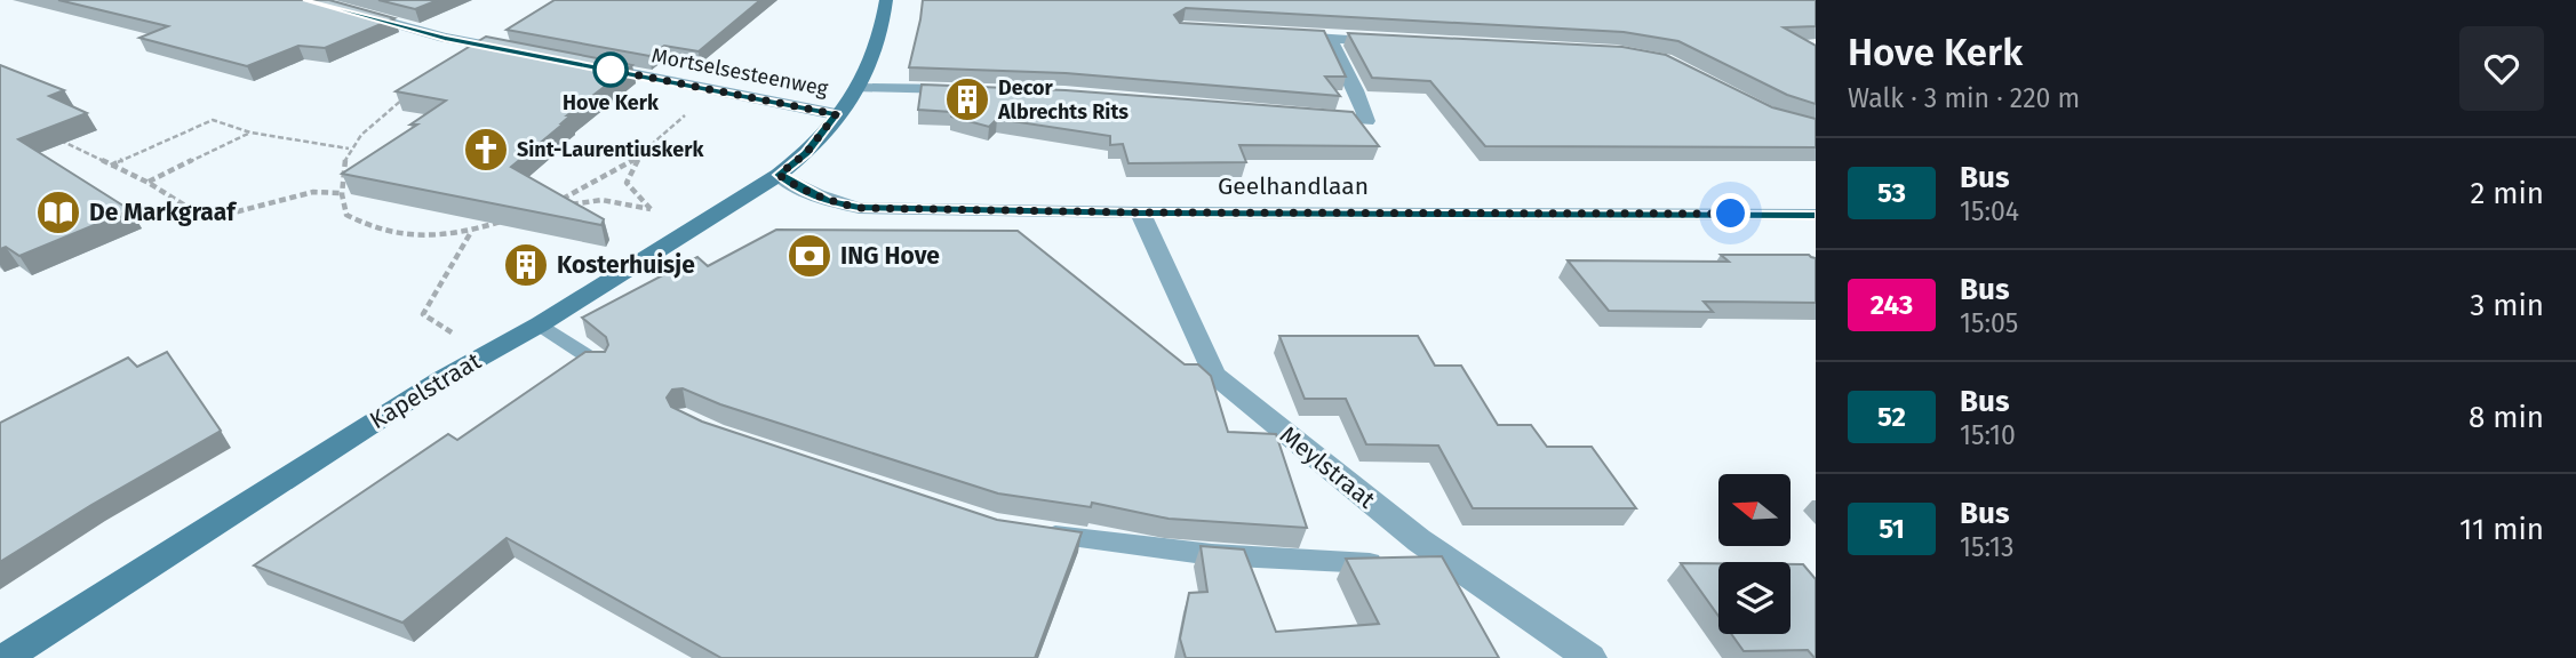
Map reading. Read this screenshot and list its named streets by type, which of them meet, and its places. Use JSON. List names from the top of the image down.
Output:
{
  "streets": {
    "street": [
      "Mortselsesteenweg",
      "Geelhandlaan",
      "Kapelstraat",
      "Meylstraat"
    ]
  },
  "crossings": [
    ["Mortselsesteenweg", "Kapelstraat"],
    ["Geelhandlaan", "Kapelstraat"],
    ["Geelhandlaan", "Meylstraat"]
  ],
  "places": {
    "other": ["Hove Kerk"],
    "building": ["Decor Albrechts Rits", "Kosterhuisje"],
    "church": ["Sint-Laurentiuskerk"],
    "library": ["De Markgraaf"],
    "bank": ["ING Hove"]
  },
  "lines": ["bus line 53"],
  "north": "left",
  "page": {
    "heading": ["Hove Kerk", "Walk · 3 min · 220 m"],
    "list": [
      {
        "mark": "53",
        "name": "Bus",
        "note": "15:04",
        "value": "2 min"
      },
      {
        "mark": "243",
        "name": "Bus",
        "note": "15:05",
        "value": "3 min"
      },
      {
        "mark": "52",
        "name": "Bus",
        "note": "15:10",
        "value": "8 min"
      },
      {
        "mark": "51",
        "name": "Bus",
        "note": "15:13",
        "value": "11 min"
      }
    ]
  }
}
